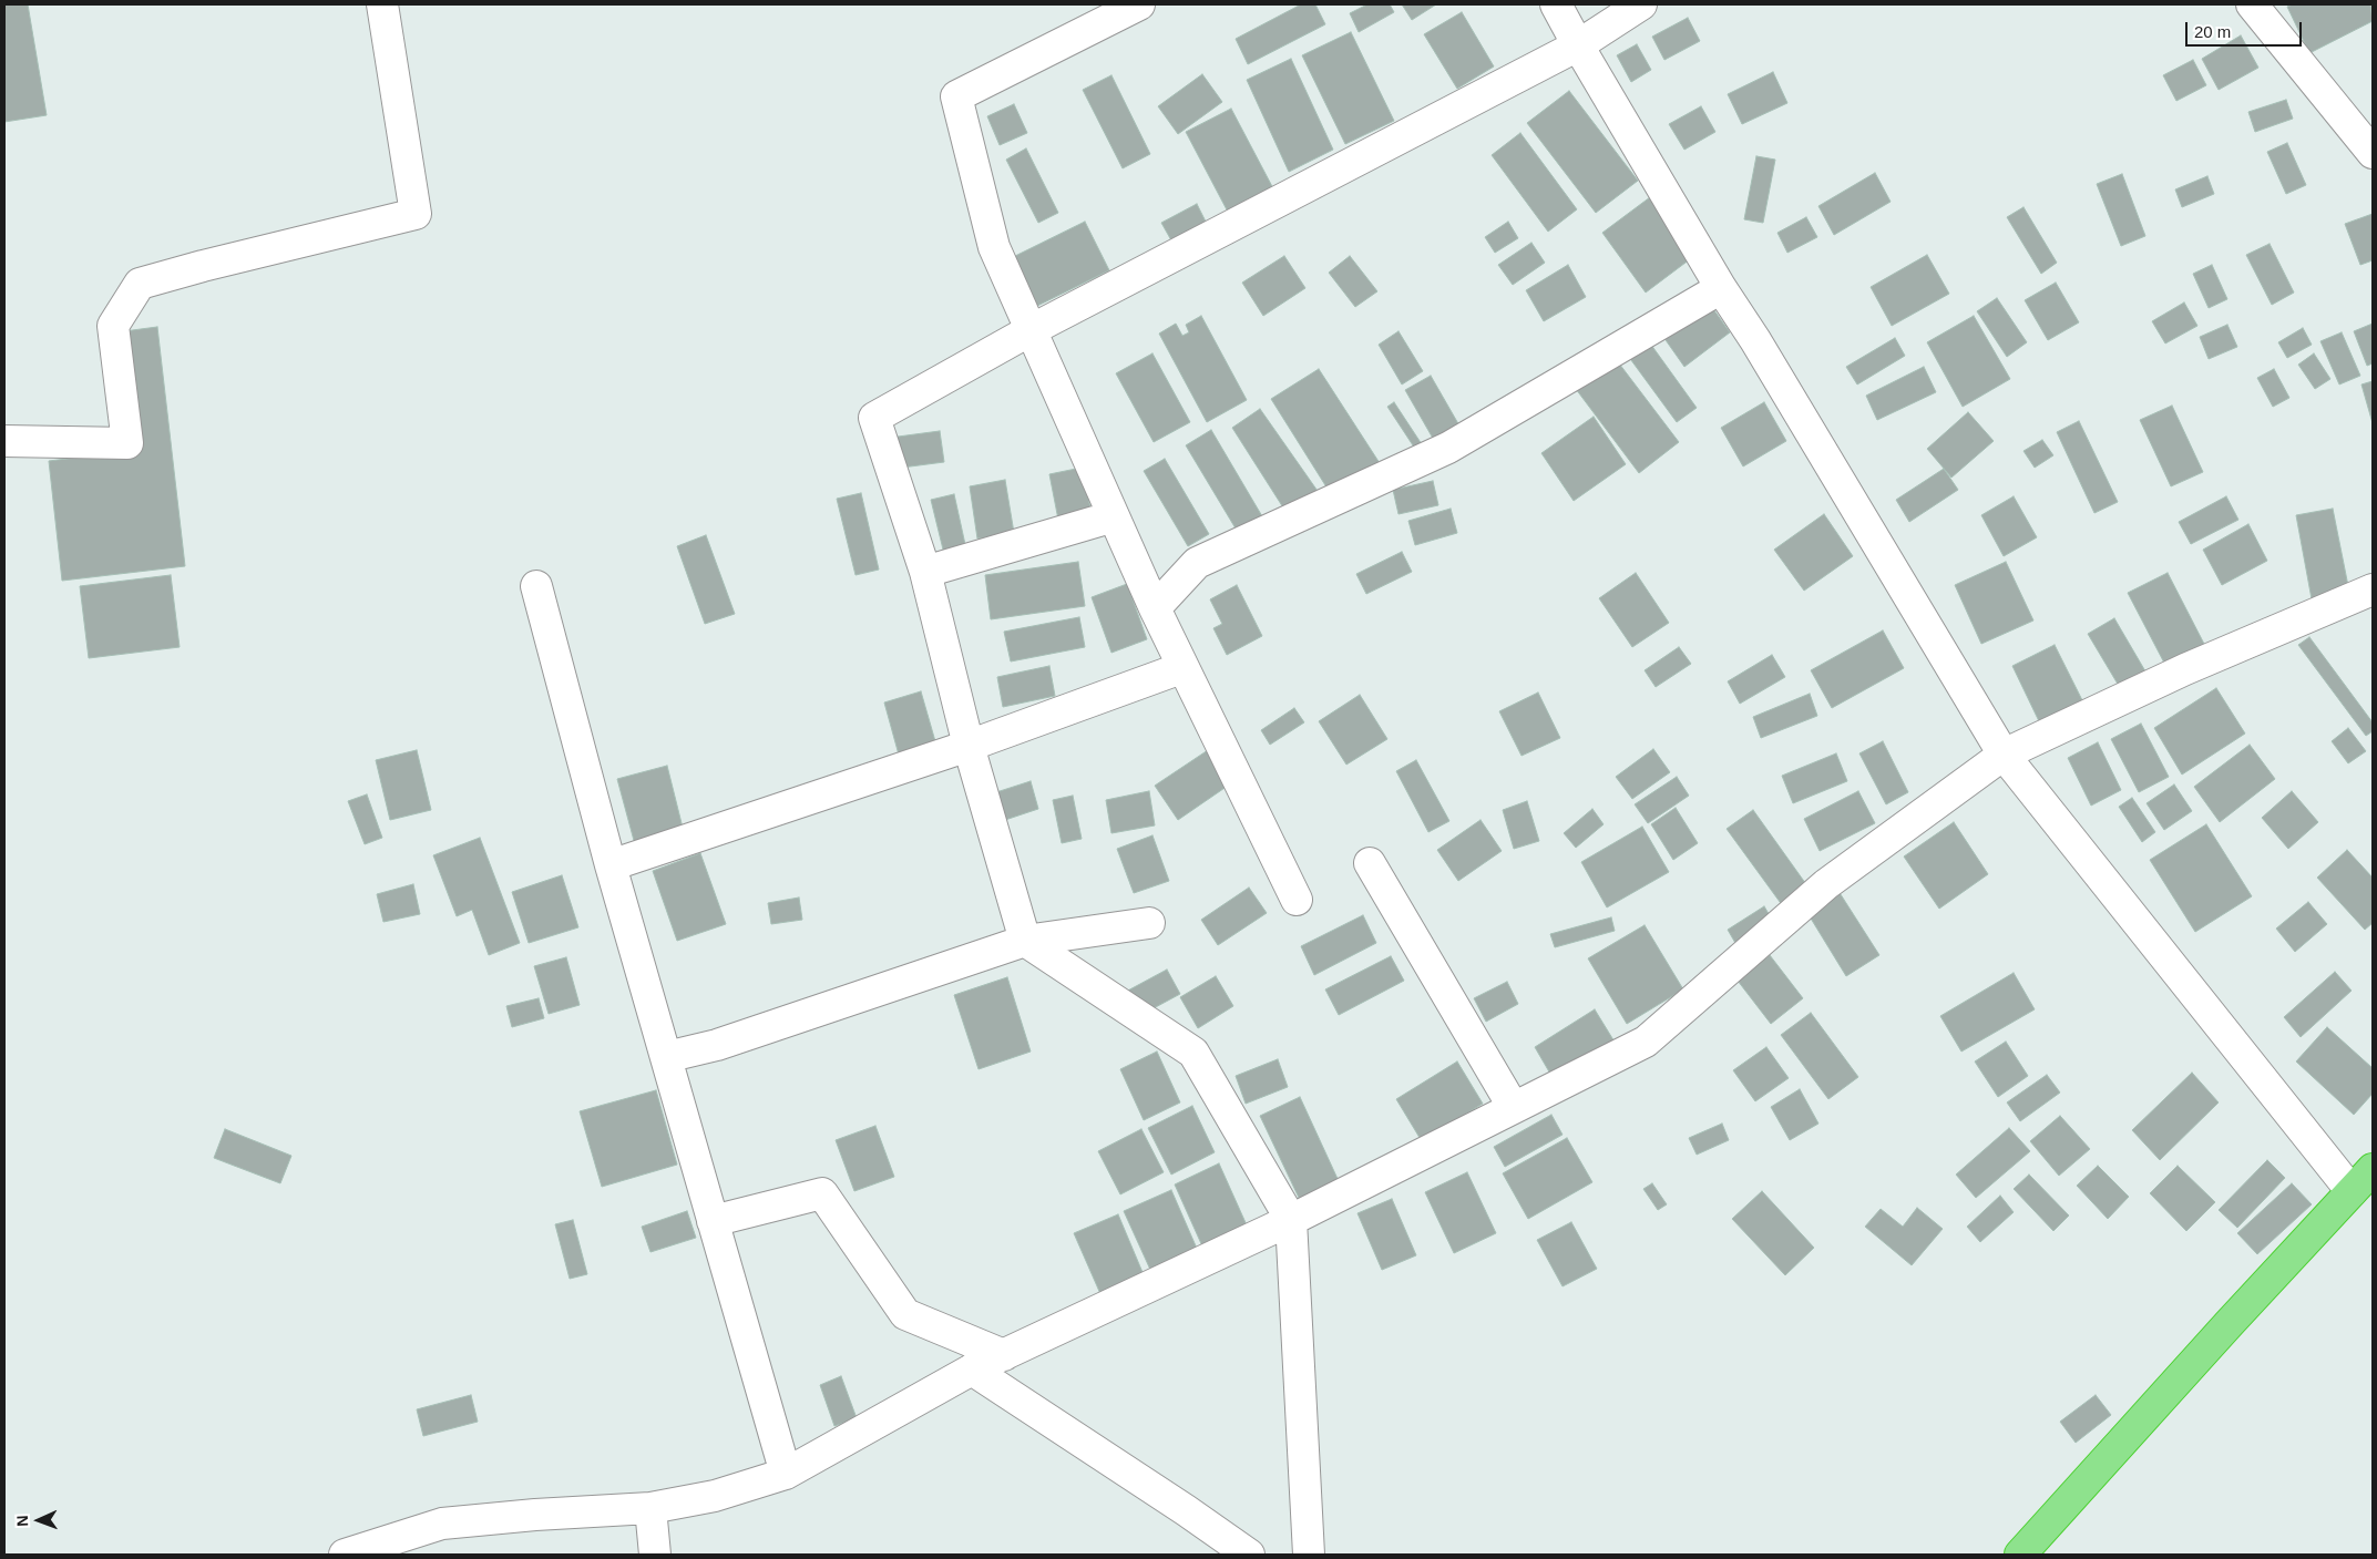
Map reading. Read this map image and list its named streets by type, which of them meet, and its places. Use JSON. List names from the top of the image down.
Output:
{
  "scale_bar": "20 m",
  "north": "left"
}
